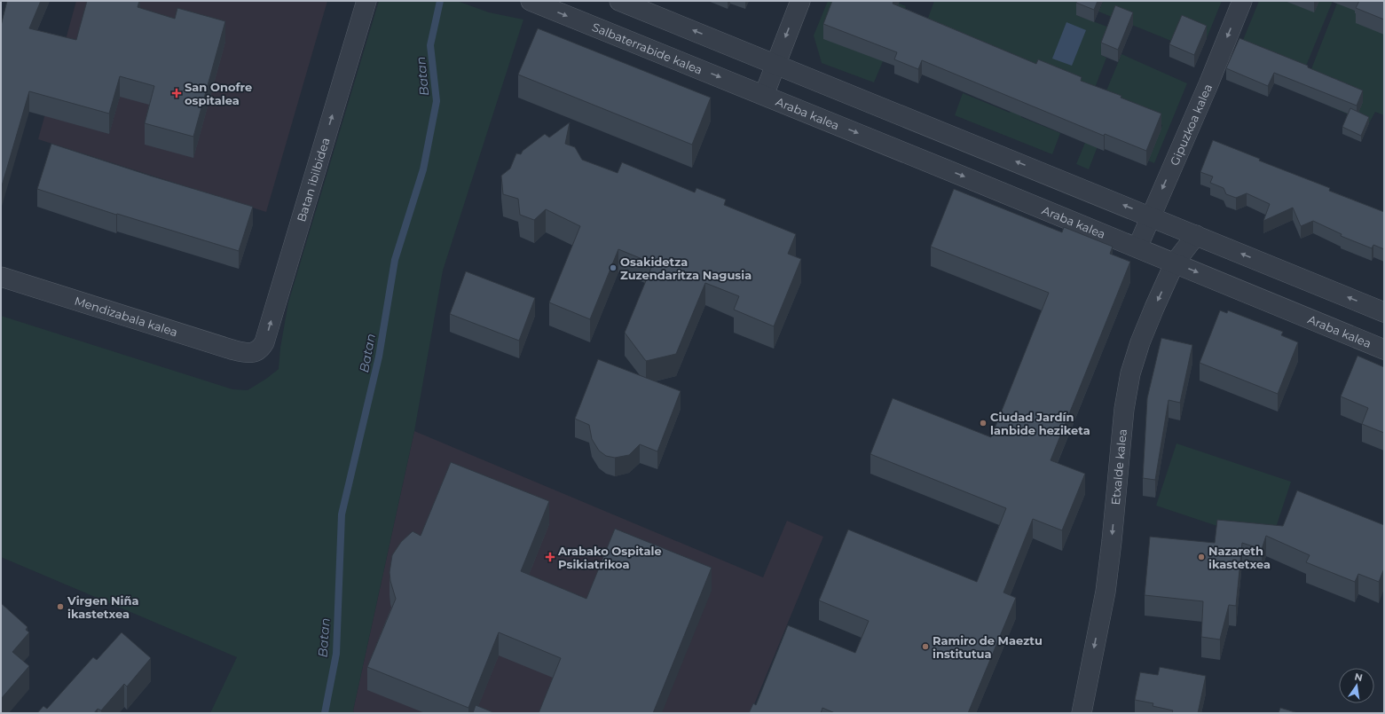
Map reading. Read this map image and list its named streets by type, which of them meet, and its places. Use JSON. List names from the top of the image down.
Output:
{
  "streets": {
    "street": [
      "Salbaterrabide kalea",
      "Araba kalea",
      "Gipuzkoa kalea",
      "Batan ibilbidea",
      "Mendizabala kalea",
      "Etxalde kalea"
    ]
  },
  "crossings": [
    ["Salbaterrabide kalea", "Araba kalea"],
    ["Araba kalea", "Gipuzkoa kalea"],
    ["Araba kalea", "Etxalde kalea"],
    ["Batan ibilbidea", "Mendizabala kalea"]
  ],
  "one_way": ["Gipuzkoa kalea", "Batan ibilbidea", "Etxalde kalea"],
  "water": ["Batan"],
  "places": {
    "health": ["San Onofre ospitalea", "Arabako Ospitale Psikiatrikoa"],
    "other": [
      "Osakidetza Zuzendaritza Nagusia",
      "Ciudad Jardín lanbide heziketa",
      "Nazareth ikastetxea",
      "Virgen Niña ikastetxea",
      "Ramiro de Maeztu institutua"
    ]
  },
  "north": "top"
}
